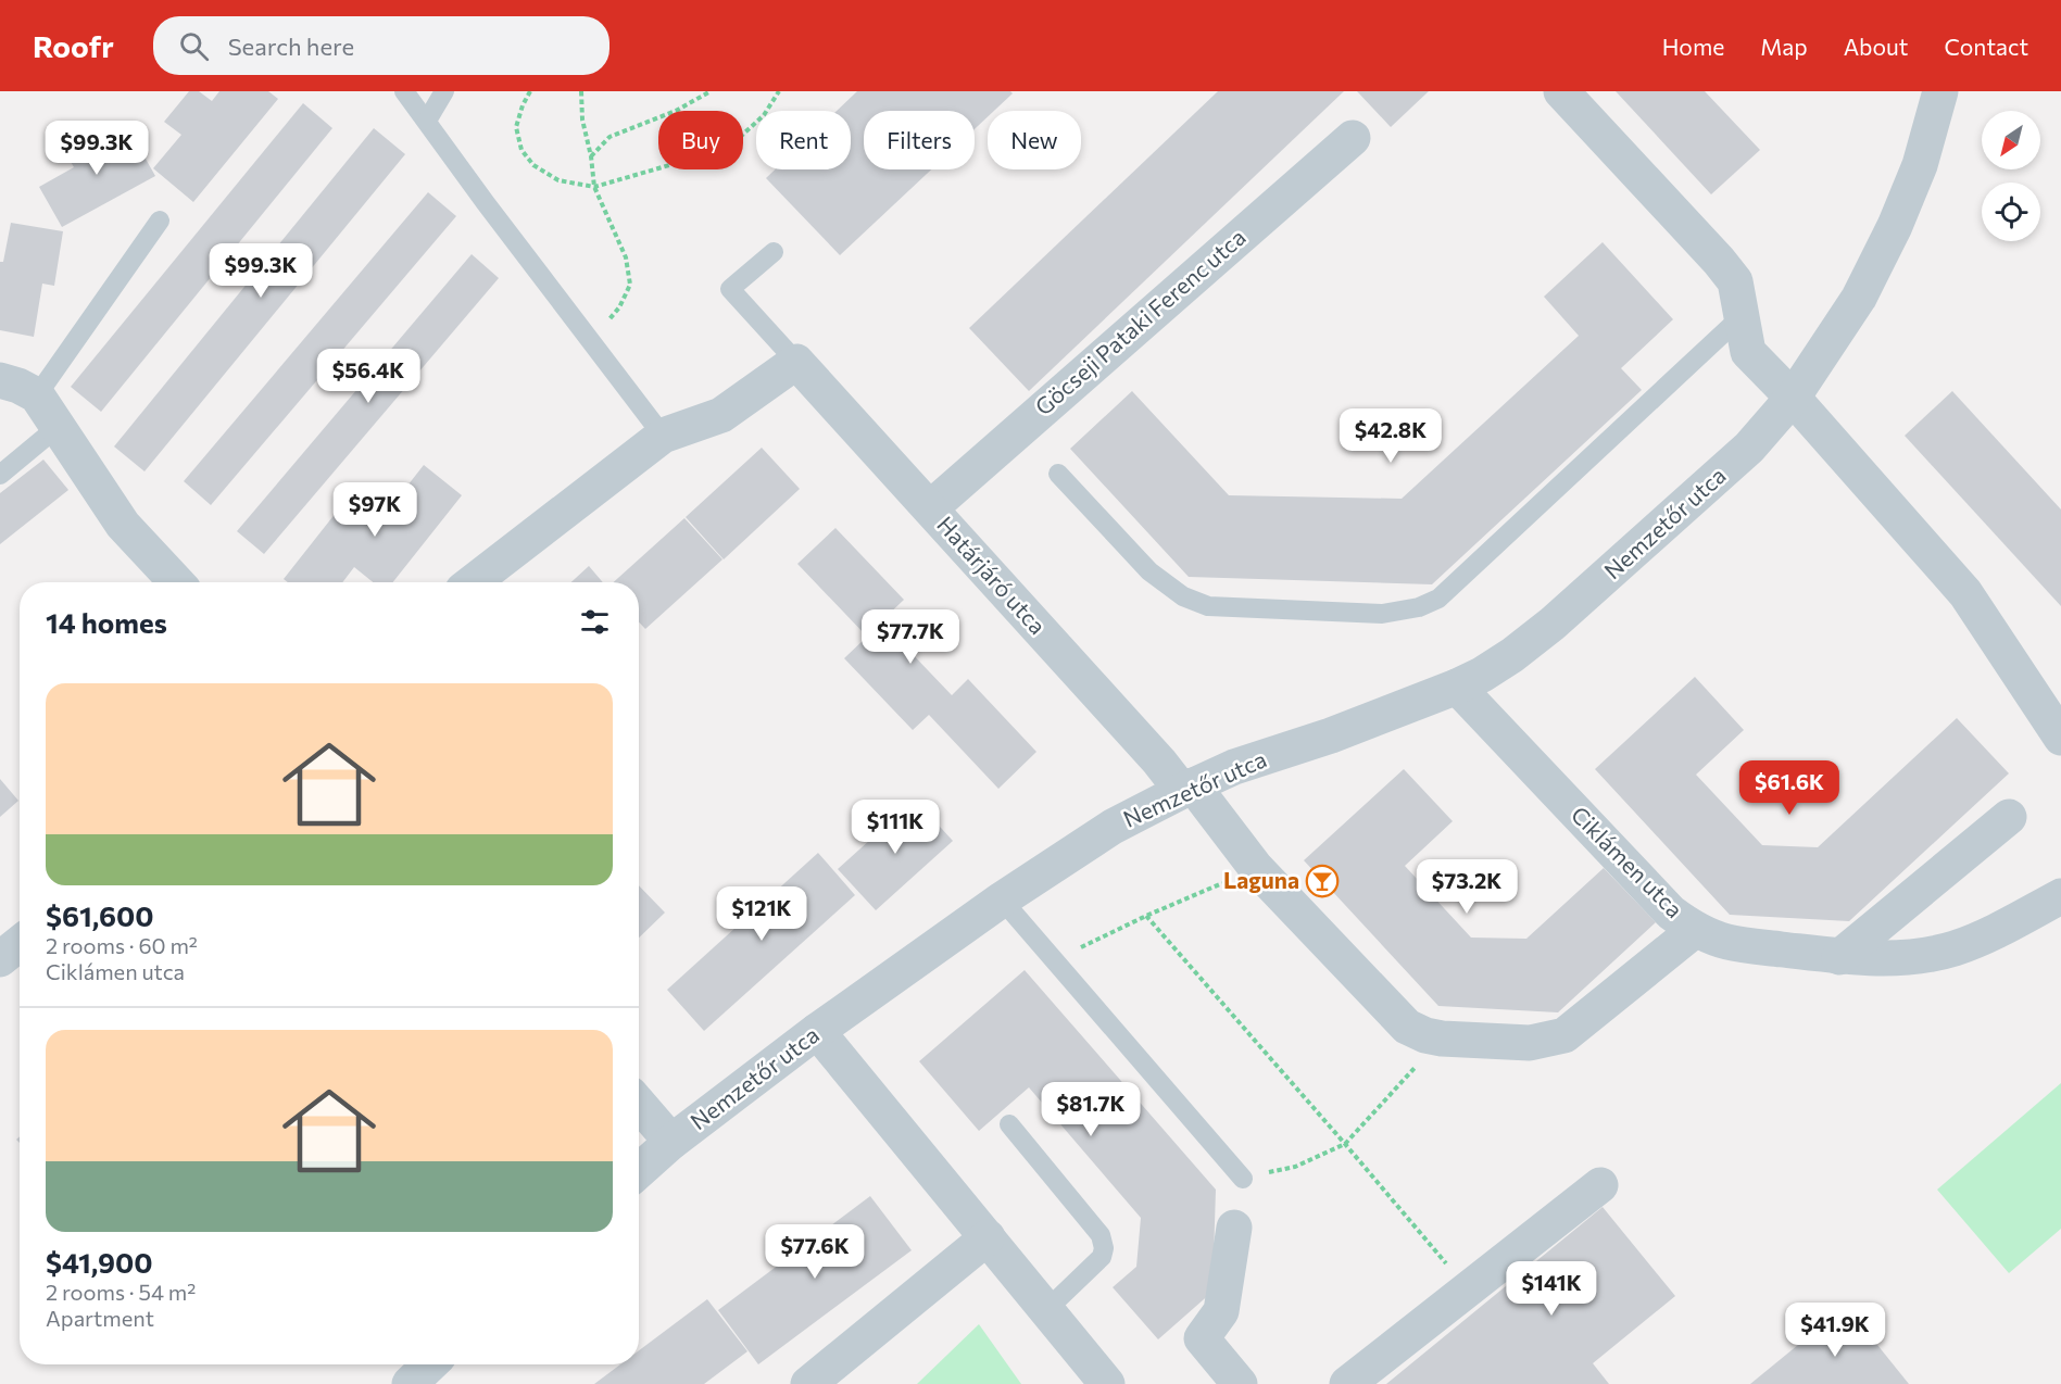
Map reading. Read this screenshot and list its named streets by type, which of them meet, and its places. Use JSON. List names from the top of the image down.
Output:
{
  "streets": {
    "street": [
      "Göcseji Pataki Ferenc utca",
      "Nemzetőr utca",
      "Határjáró utca",
      "Ciklámen utca"
    ]
  },
  "crossings": [
    ["Göcseji Pataki Ferenc utca", "Határjáró utca"],
    ["Nemzetőr utca", "Határjáró utca"],
    ["Nemzetőr utca", "Ciklámen utca"]
  ],
  "places": {
    "bar": ["Laguna"]
  },
  "north": "bottom left",
  "page": {
    "header": "Roofr",
    "search": "Search here",
    "nav": [
      "Home",
      "Map",
      "About",
      "Contact"
    ],
    "chip": [
      "Buy",
      "Rent",
      "Filters",
      "New"
    ],
    "price": [
      "$99.3K",
      "$99.3K",
      "$56.4K",
      "$42.8K",
      "$97K",
      "$77.7K",
      "$61.6K",
      "$111K",
      "$73.2K",
      "$121K",
      "$81.7K",
      "$77.6K",
      "$141K",
      "$41.9K"
    ],
    "heading": "14 homes",
    "list": [
      {
        "name": "$61,600",
        "note": "2 rooms · 60 m² · Ciklámen utca"
      },
      {
        "name": "$41,900",
        "note": "2 rooms · 54 m² · Apartment"
      }
    ]
  }
}
